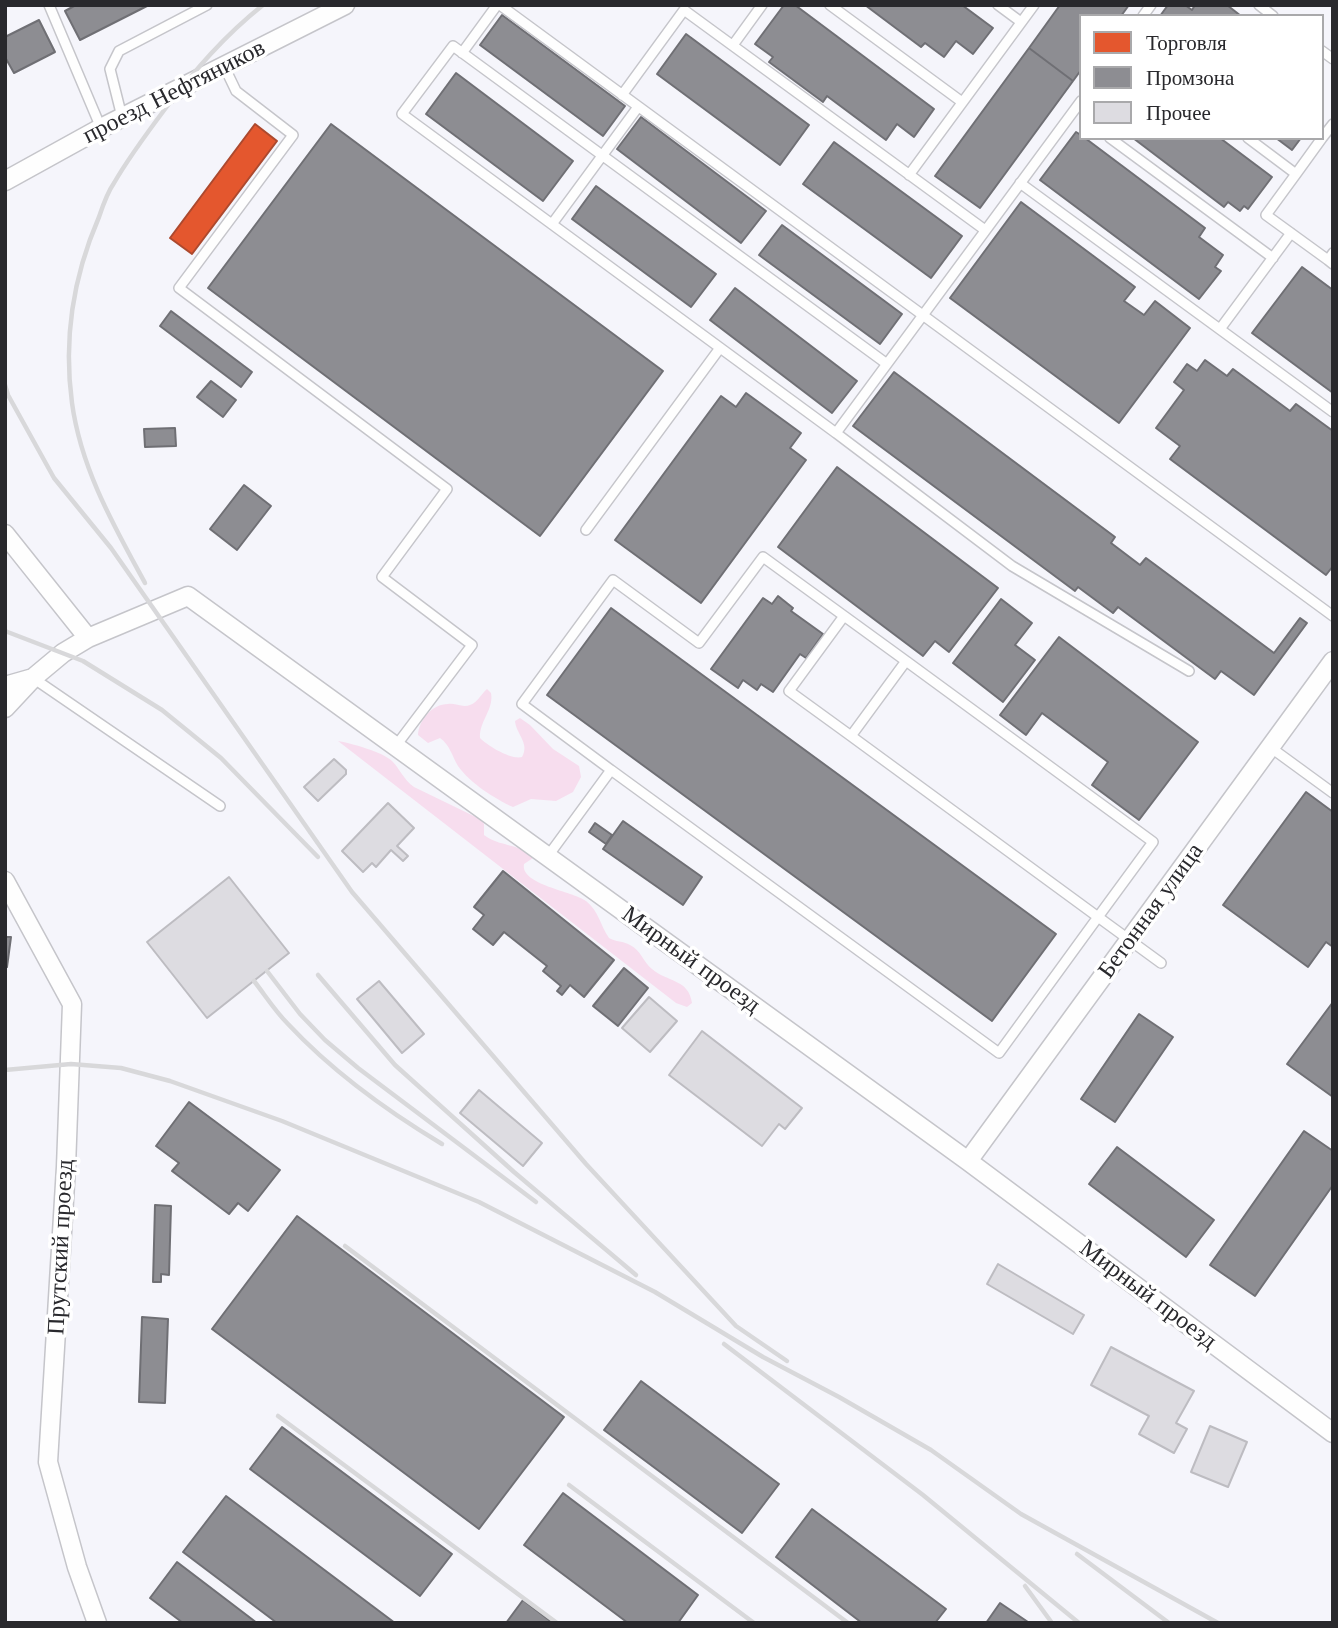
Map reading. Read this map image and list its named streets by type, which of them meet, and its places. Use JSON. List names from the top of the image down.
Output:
{
  "streets": {
    "street": [
      "проезд Нефтяников",
      "Бетонная улица",
      "Мирный проезд",
      "Прутский проезд"
    ]
  },
  "crossings": [
    ["Бетонная улица", "Мирный проезд"]
  ],
  "legend": ["Торговля", "Промзона", "Прочее"]
}
